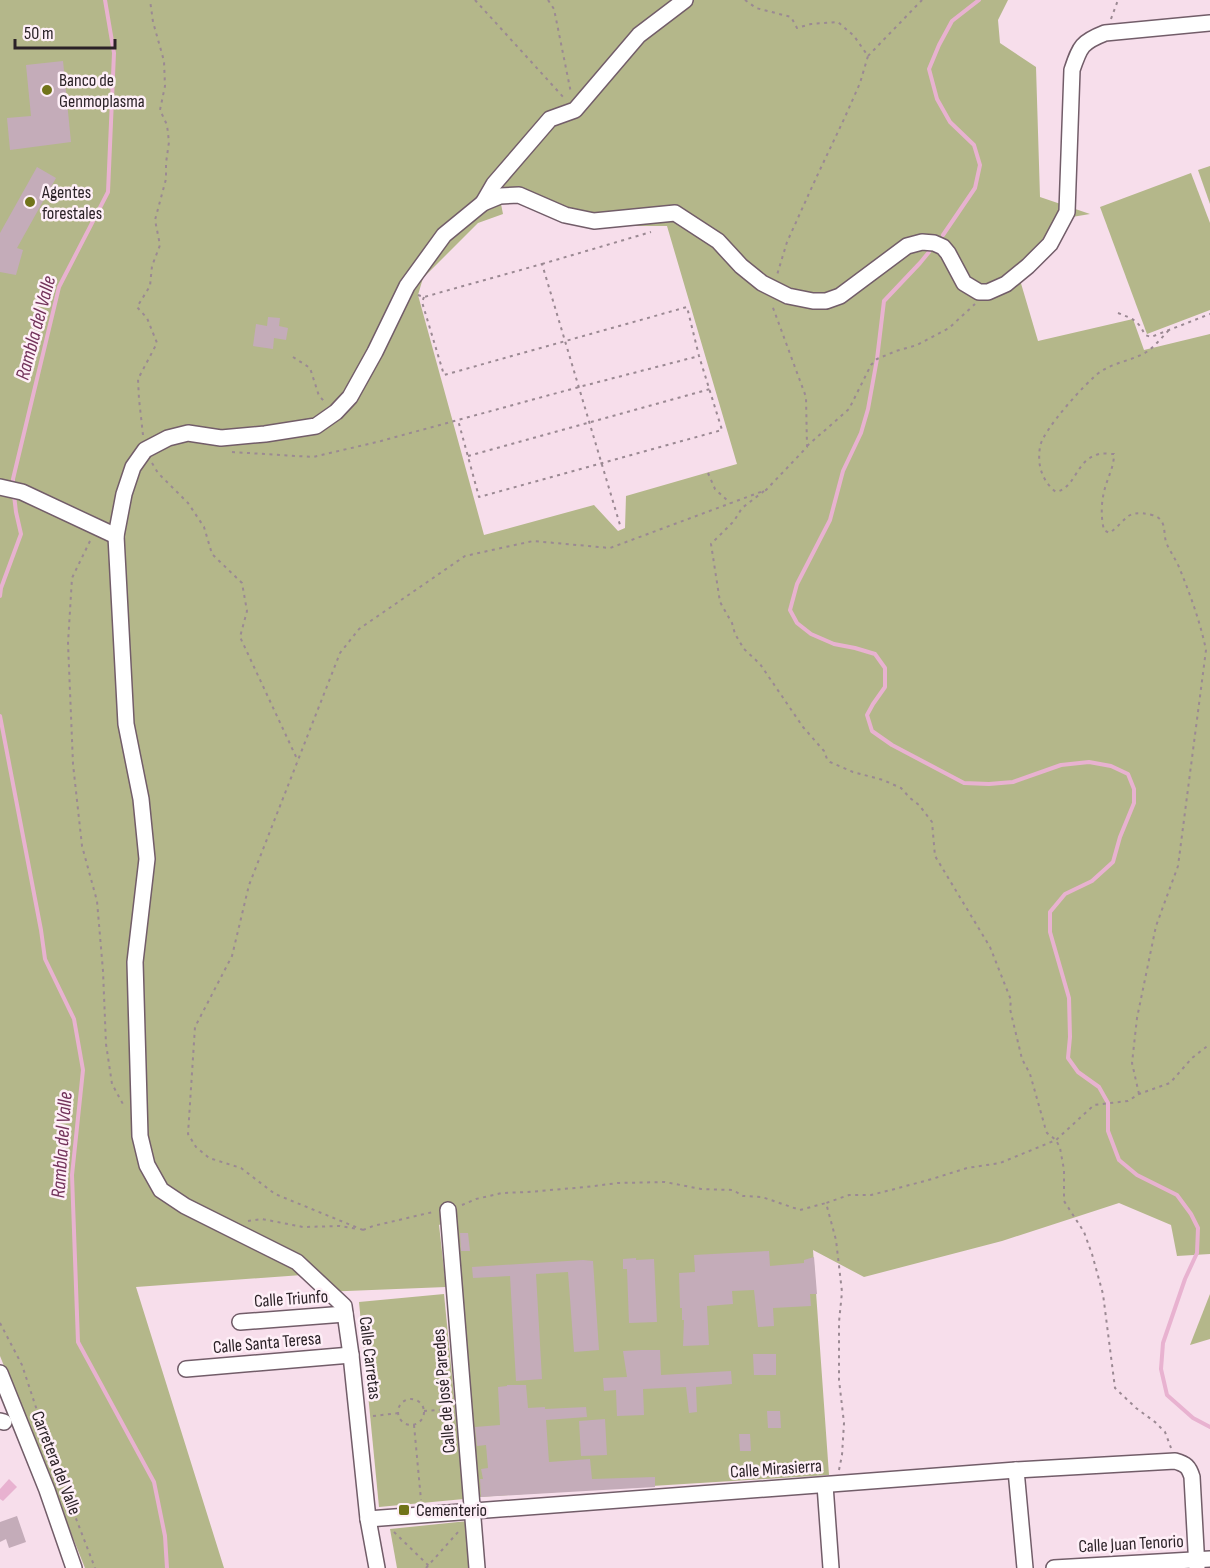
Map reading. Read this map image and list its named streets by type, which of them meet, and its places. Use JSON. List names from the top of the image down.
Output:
{
  "streets": {
    "street": [
      "Calle Triunfo",
      "Calle Santa Teresa",
      "Calle Carretas",
      "Calle de José Paredes",
      "Carretera del Valle",
      "Calle Mirasierra",
      "Calle Juan Tenorio"
    ]
  },
  "crossings": [
    ["Calle Triunfo", "Calle Carretas"],
    ["Calle Santa Teresa", "Calle Carretas"],
    ["Calle Carretas", "Calle Mirasierra"],
    ["Calle de José Paredes", "Calle Mirasierra"]
  ],
  "water": ["Rambla del Valle"],
  "places": {
    "other": ["Banco de Genmoplasma", "Agentes forestales"],
    "transit": ["Cementerio"]
  },
  "scale_bar": "50 m"
}
